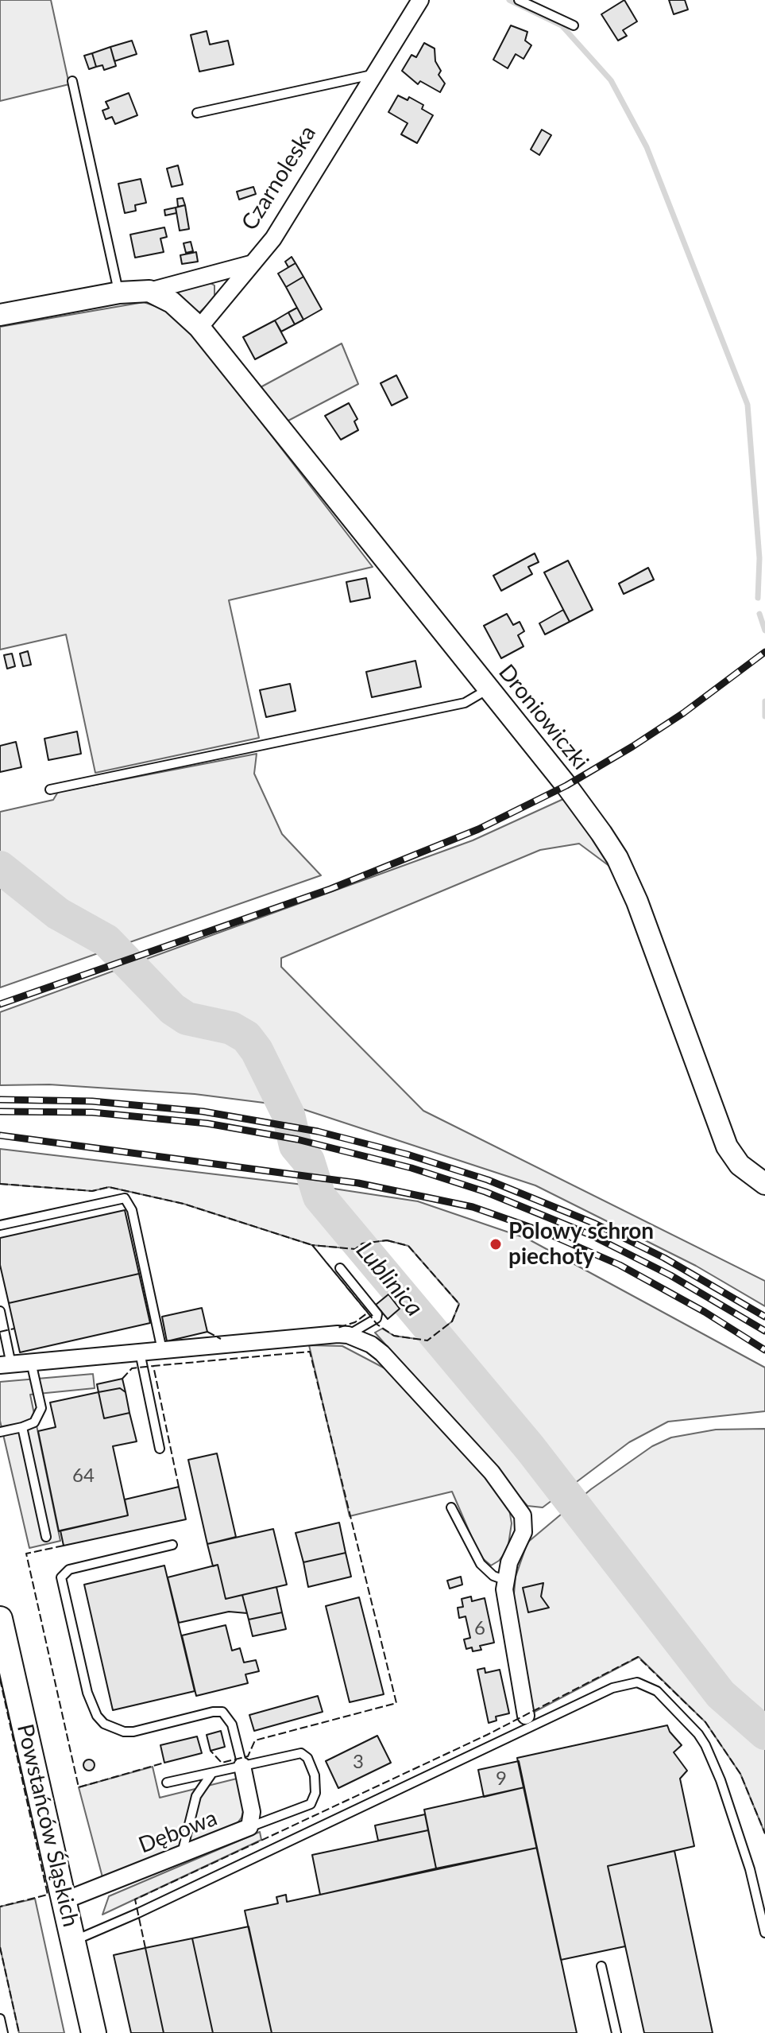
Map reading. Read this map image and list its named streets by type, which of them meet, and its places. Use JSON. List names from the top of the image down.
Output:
{
  "streets": {
    "main road": ["Powstańców Śląskich"],
    "street": ["Czarnoleska", "Droniowiczki", "Dębowa"]
  },
  "crossings": [
    ["Czarnoleska", "Droniowiczki"],
    ["Powstańców Śląskich", "Dębowa"]
  ],
  "water": ["Lublinica"],
  "places": ["Polowy schron piechoty"],
  "house_numbers": [
    "64",
    "6",
    "3",
    "9"
  ]
}
